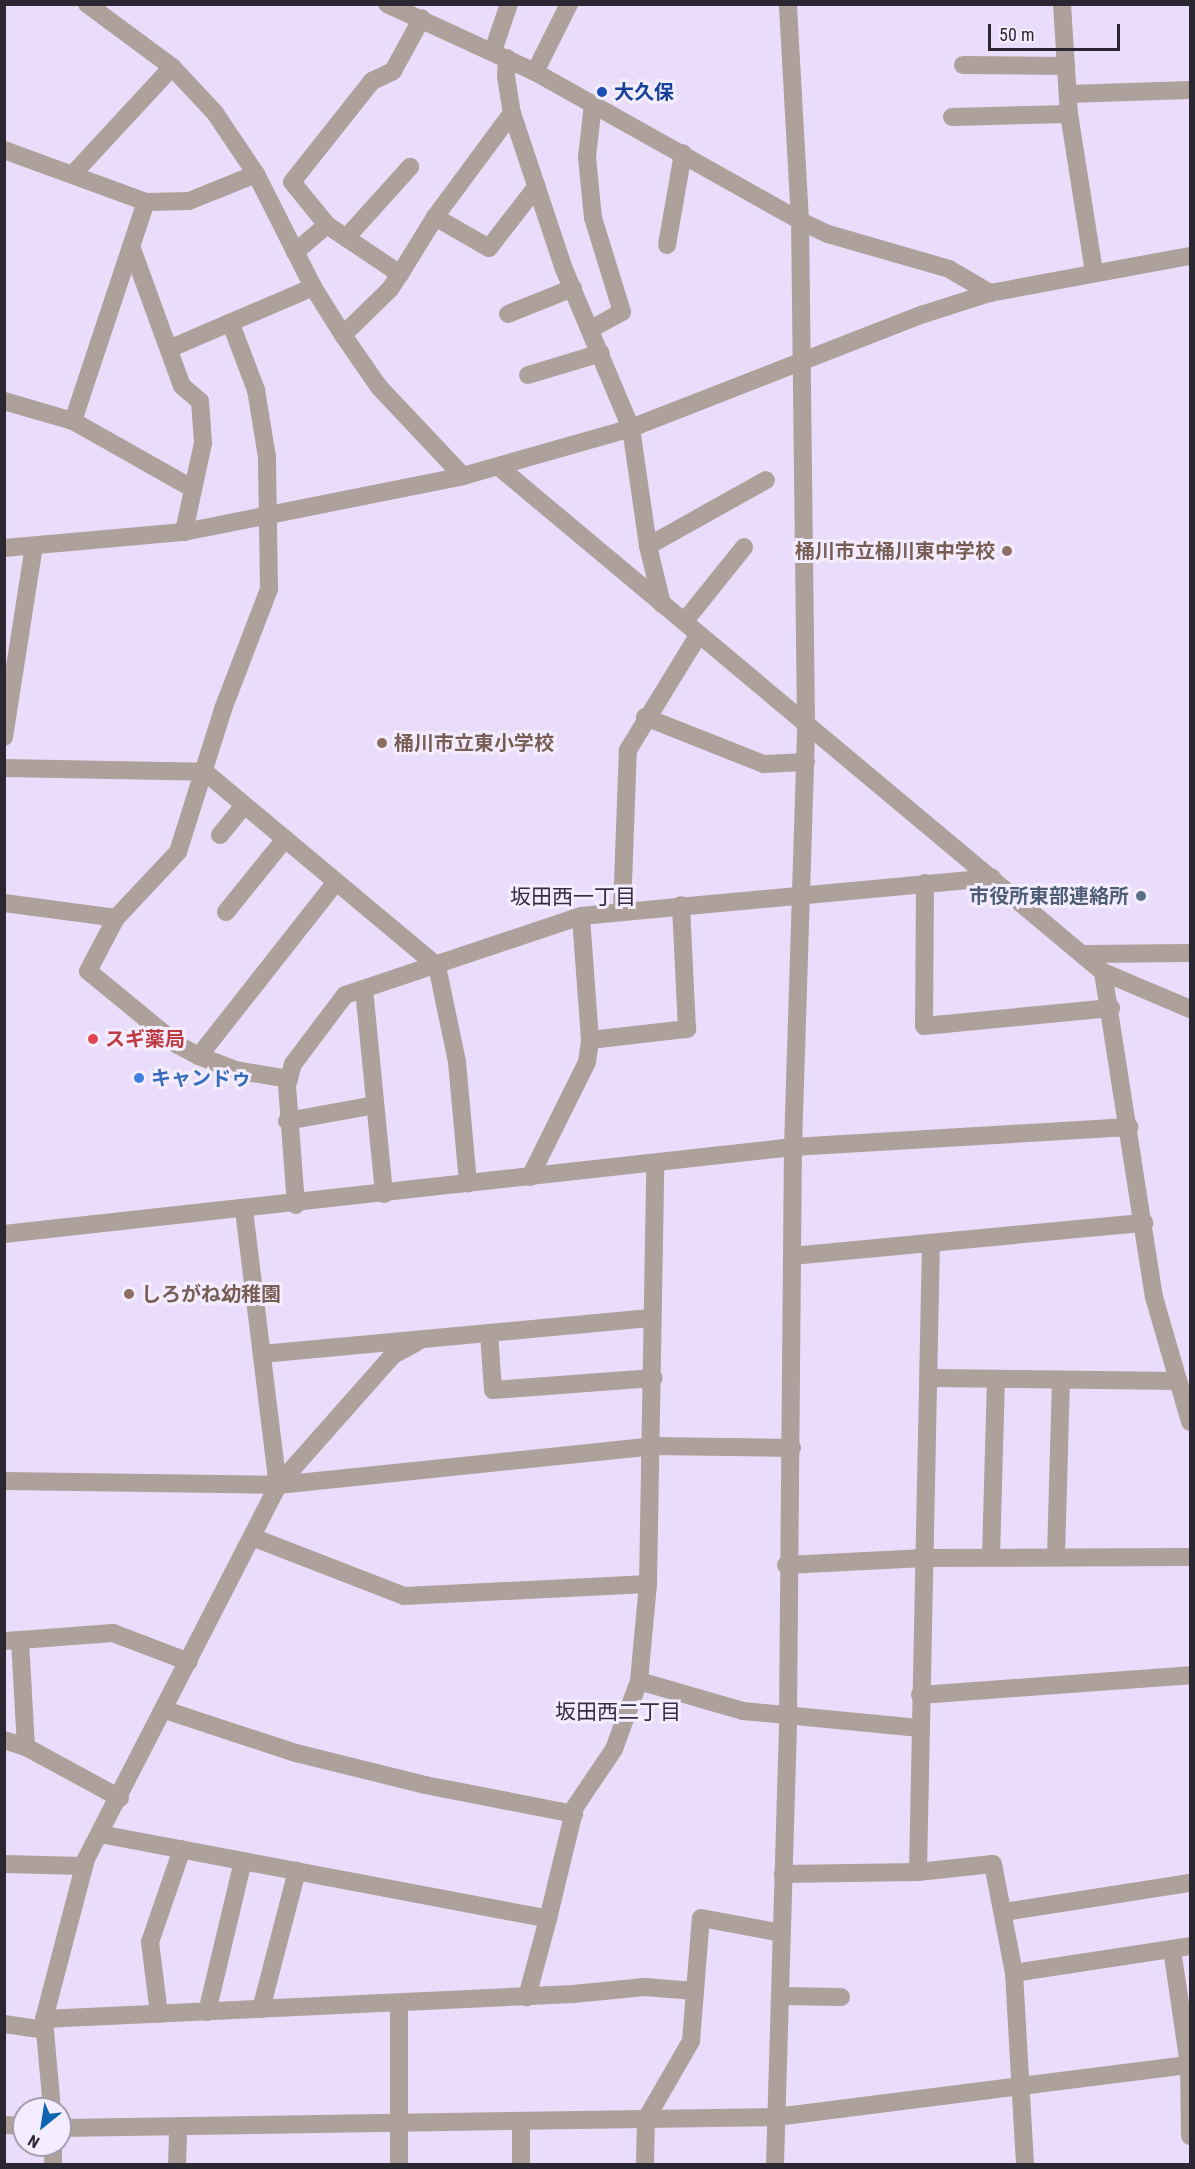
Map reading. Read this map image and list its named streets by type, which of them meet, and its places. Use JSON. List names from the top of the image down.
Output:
{
  "districts": ["坂田西一丁目", "坂田西二丁目"],
  "places": [
    "大久保",
    "桶川市立桶川東中学校",
    "桶川市立東小学校",
    "市役所東部連絡所",
    "スギ薬局",
    "キャンドゥ",
    "しろがね幼稚園"
  ],
  "scale_bar": "50 m",
  "north": "bottom left"
}
